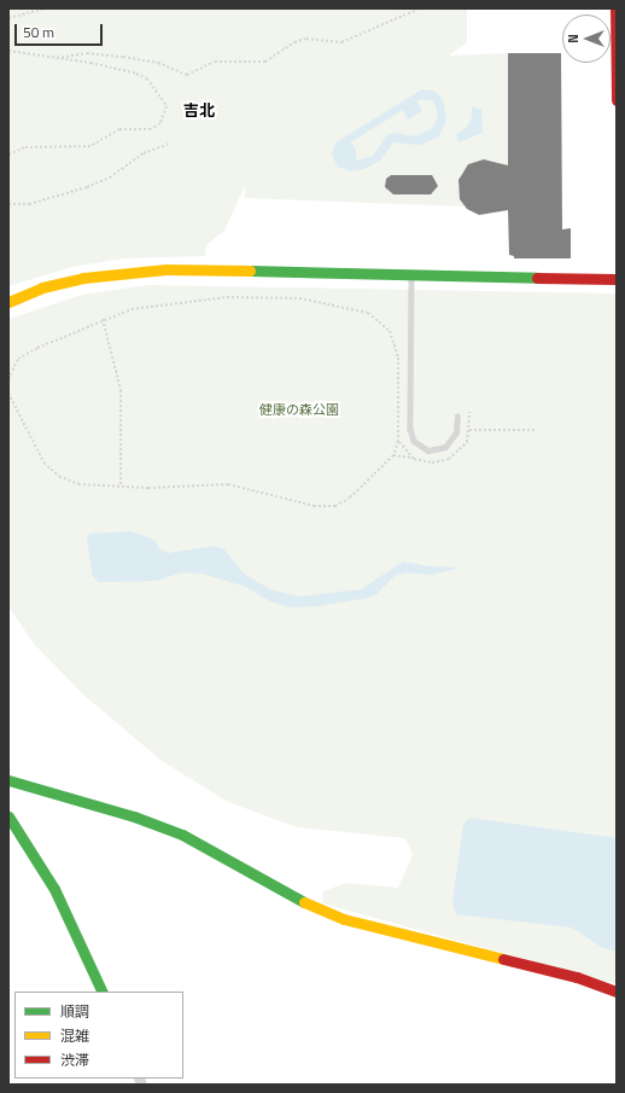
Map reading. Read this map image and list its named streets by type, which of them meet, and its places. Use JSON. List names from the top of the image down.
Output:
{
  "districts": ["吉北"],
  "parks": ["健康の森公園"],
  "legend": ["順調", "混雑", "渋滞"],
  "scale_bar": "50 m",
  "north": "left"
}
